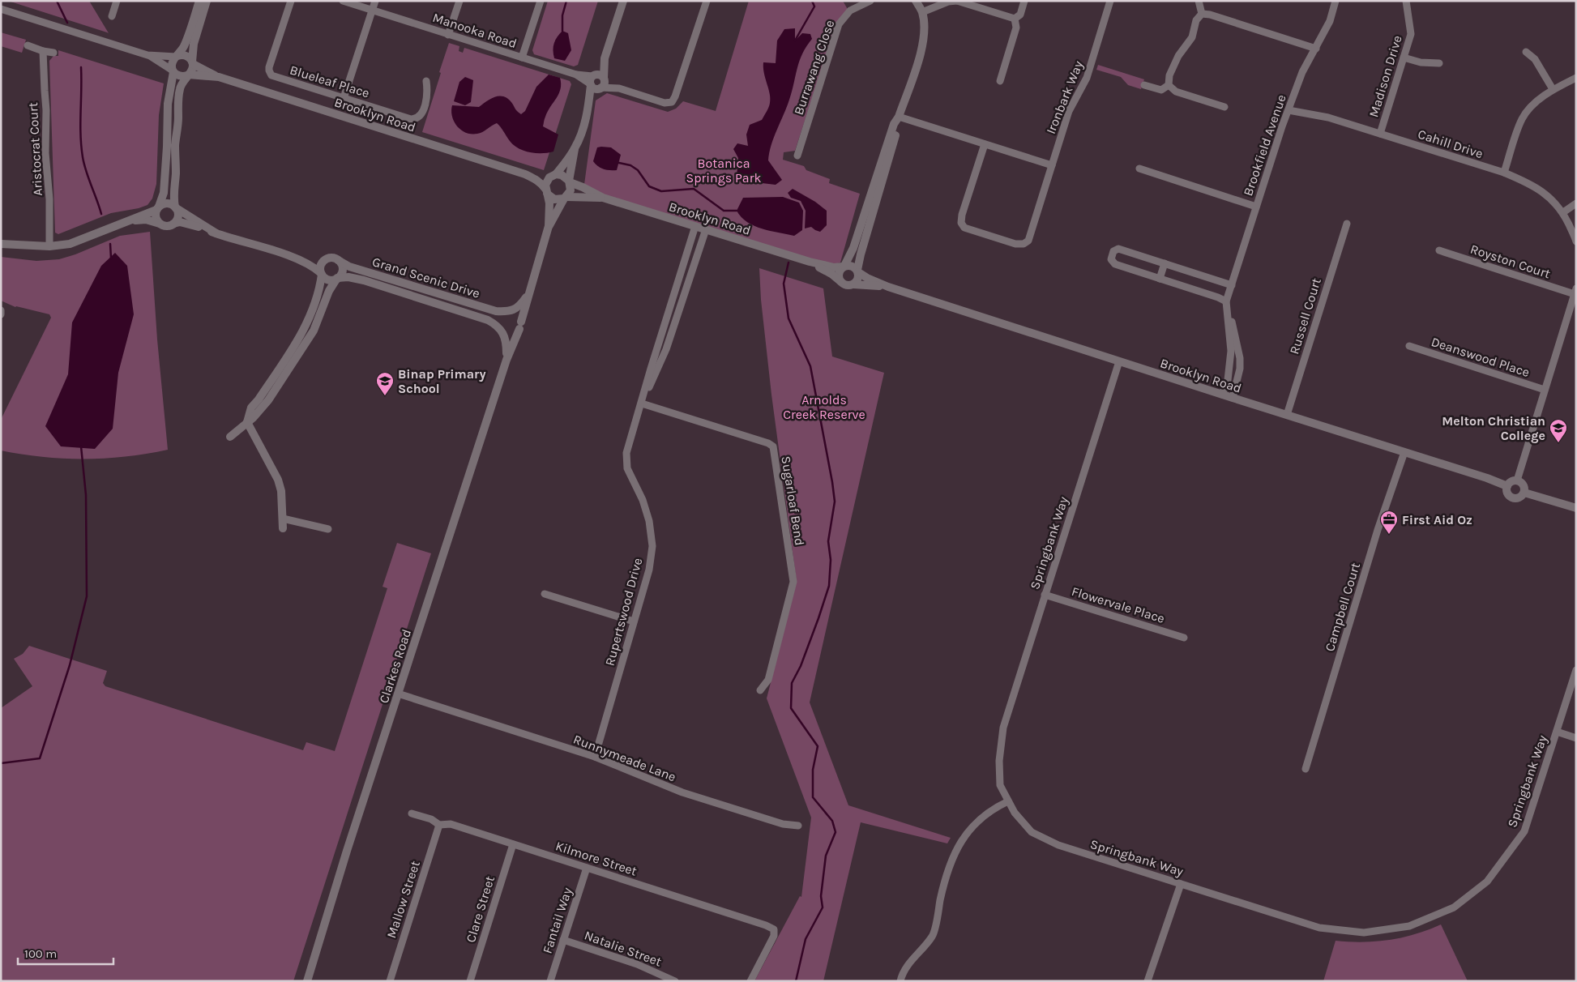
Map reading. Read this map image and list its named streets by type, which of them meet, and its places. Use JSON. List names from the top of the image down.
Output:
{
  "streets": {
    "street": [
      "Manooka Road",
      "Burrawang Close",
      "Madison Drive",
      "Blueleaf Place",
      "Ironbark Way",
      "Brooklyn Road",
      "Cahill Drive",
      "Brookfield Avenue",
      "Aristocrat Court",
      "Royston Court",
      "Grand Scenic Drive",
      "Russell Court",
      "Deanswood Place",
      "Sugarloaf Bend",
      "Springbank Way",
      "Flowervale Place",
      "Campbell Court",
      "Rupertswood Drive",
      "Clarkes Road",
      "Runnymeade Lane",
      "Kilmore Street",
      "Mallow Street",
      "Clare Street",
      "Fantail Way",
      "Natalie Street"
    ]
  },
  "crossings": [
    ["Madison Drive", "Cahill Drive"],
    ["Brooklyn Road", "Brookfield Avenue"],
    ["Brooklyn Road", "Russell Court"],
    ["Brooklyn Road", "Springbank Way"],
    ["Brooklyn Road", "Campbell Court"],
    ["Brooklyn Road", "Rupertswood Drive"],
    ["Brooklyn Road", "Clarkes Road"],
    ["Cahill Drive", "Brookfield Avenue"],
    ["Aristocrat Court", "Grand Scenic Drive"],
    ["Grand Scenic Drive", "Clarkes Road"],
    ["Sugarloaf Bend", "Rupertswood Drive"],
    ["Springbank Way", "Flowervale Place"],
    ["Rupertswood Drive", "Runnymeade Lane"],
    ["Clarkes Road", "Runnymeade Lane"],
    ["Kilmore Street", "Mallow Street"],
    ["Kilmore Street", "Clare Street"],
    ["Kilmore Street", "Fantail Way"],
    ["Fantail Way", "Natalie Street"]
  ],
  "parks": ["Botanica Springs Park", "Arnolds Creek Reserve"],
  "places": {
    "school or university": ["Binap Primary School", "Melton Christian College"],
    "office": ["First Aid Oz"]
  },
  "scale_bar": "100 m"
}
